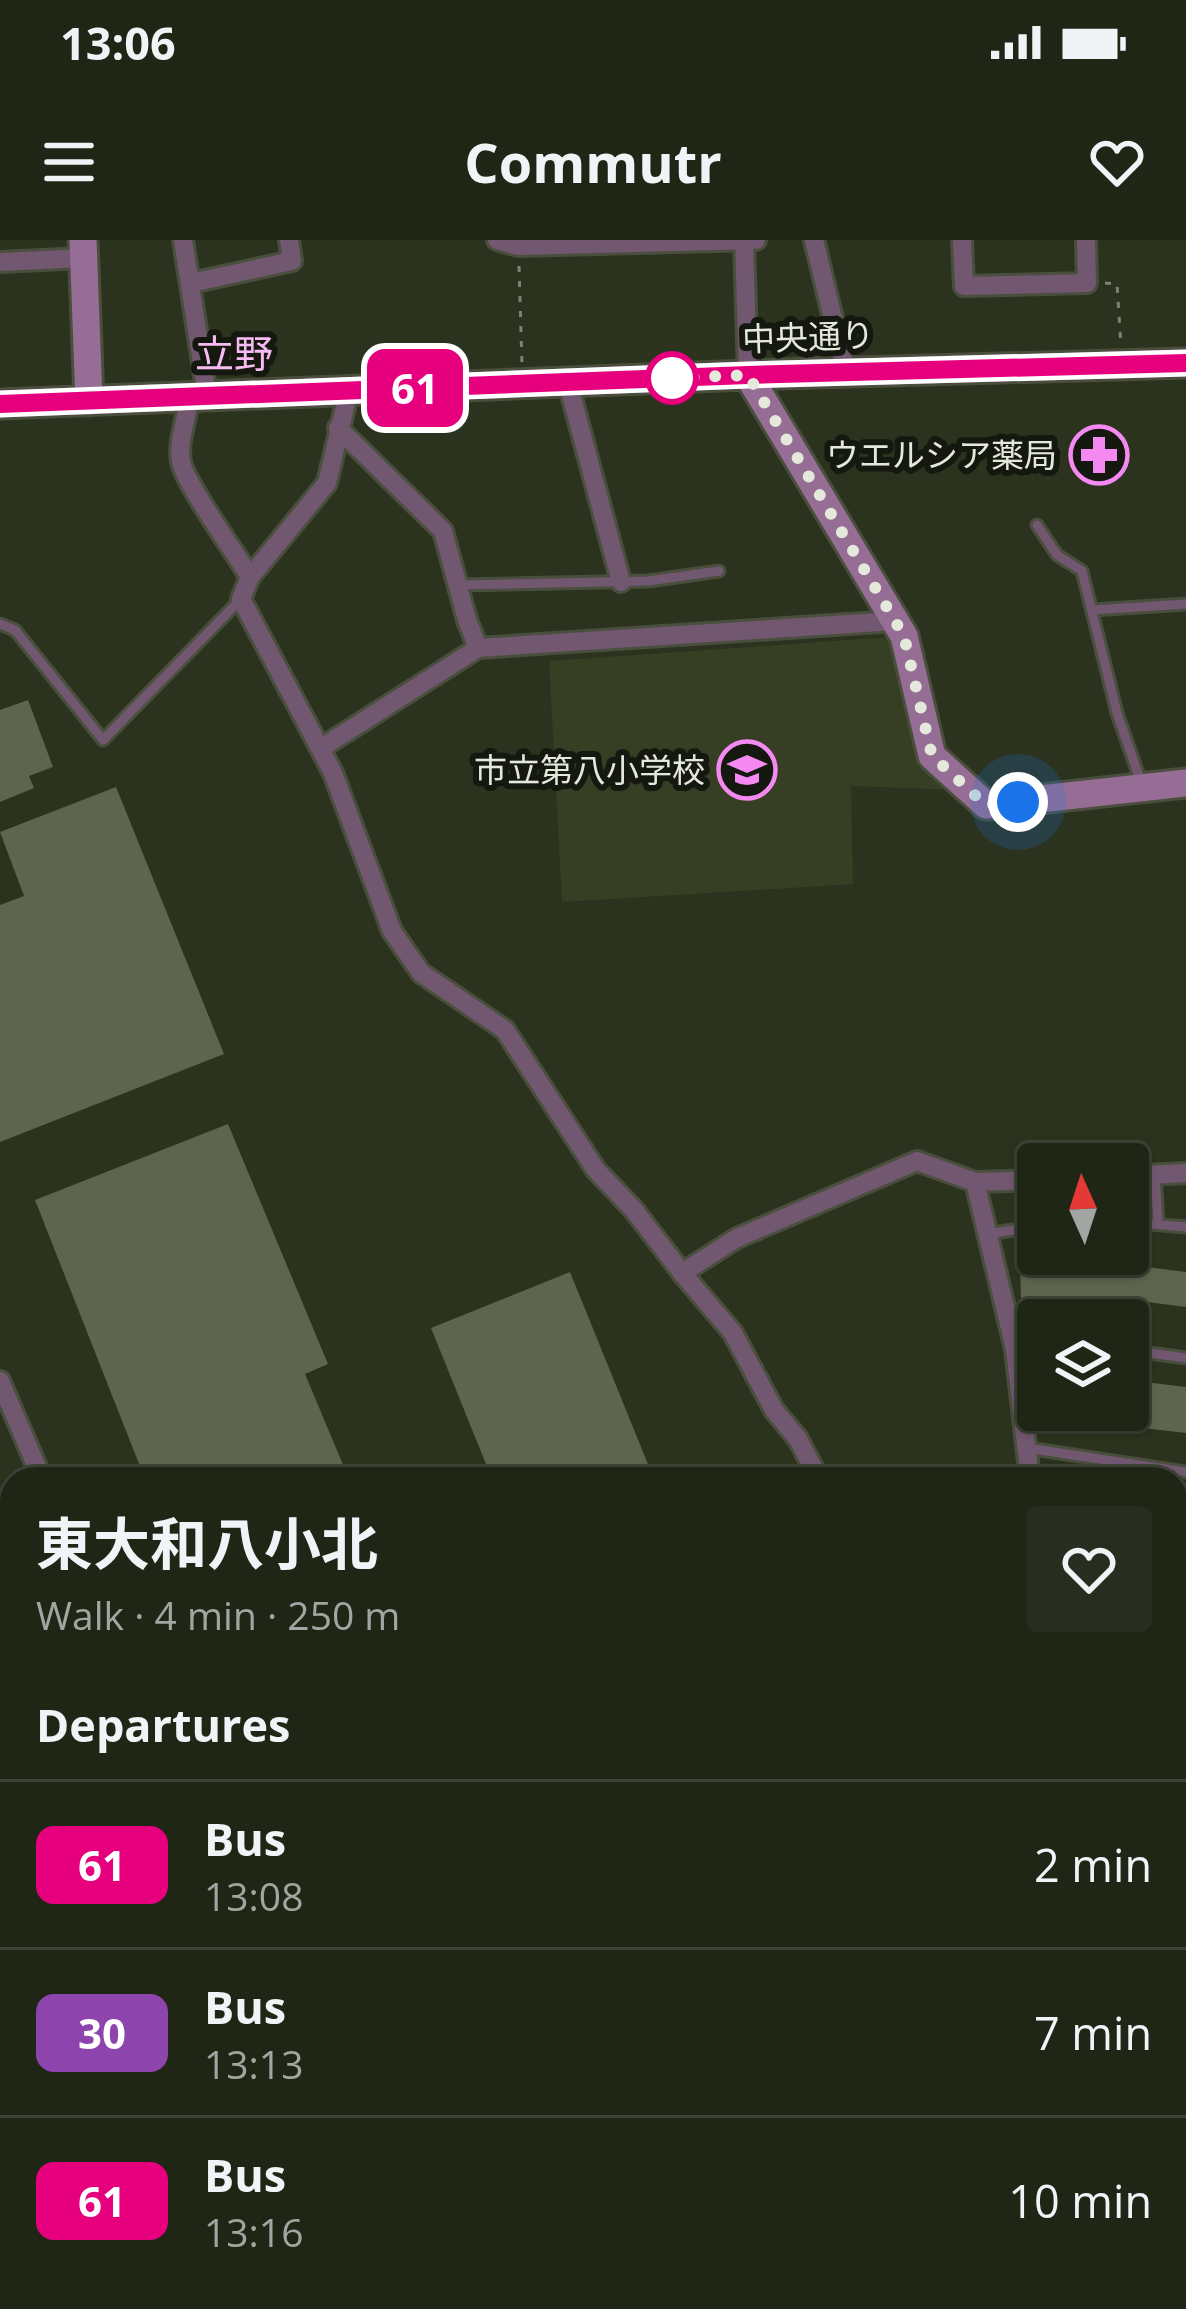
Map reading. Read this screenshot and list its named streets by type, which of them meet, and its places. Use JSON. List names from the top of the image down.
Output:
{
  "streets": {
    "street": ["中央通り"]
  },
  "districts": ["立野"],
  "places": {
    "pharmacy": ["ウエルシア薬局"],
    "school or university": ["市立第八小学校"]
  },
  "lines": ["bus line 61"],
  "north": "top",
  "page": {
    "status": "13:06",
    "header": "Commutr",
    "on_map": "61",
    "heading": [
      ["東大和八小北", "Walk · 4 min · 250 m"],
      "Departures"
    ],
    "list": [
      {
        "mark": "61",
        "name": "Bus",
        "note": "13:08",
        "value": "2 min"
      },
      {
        "mark": "30",
        "name": "Bus",
        "note": "13:13",
        "value": "7 min"
      },
      {
        "mark": "61",
        "name": "Bus",
        "note": "13:16",
        "value": "10 min"
      }
    ]
  }
}
